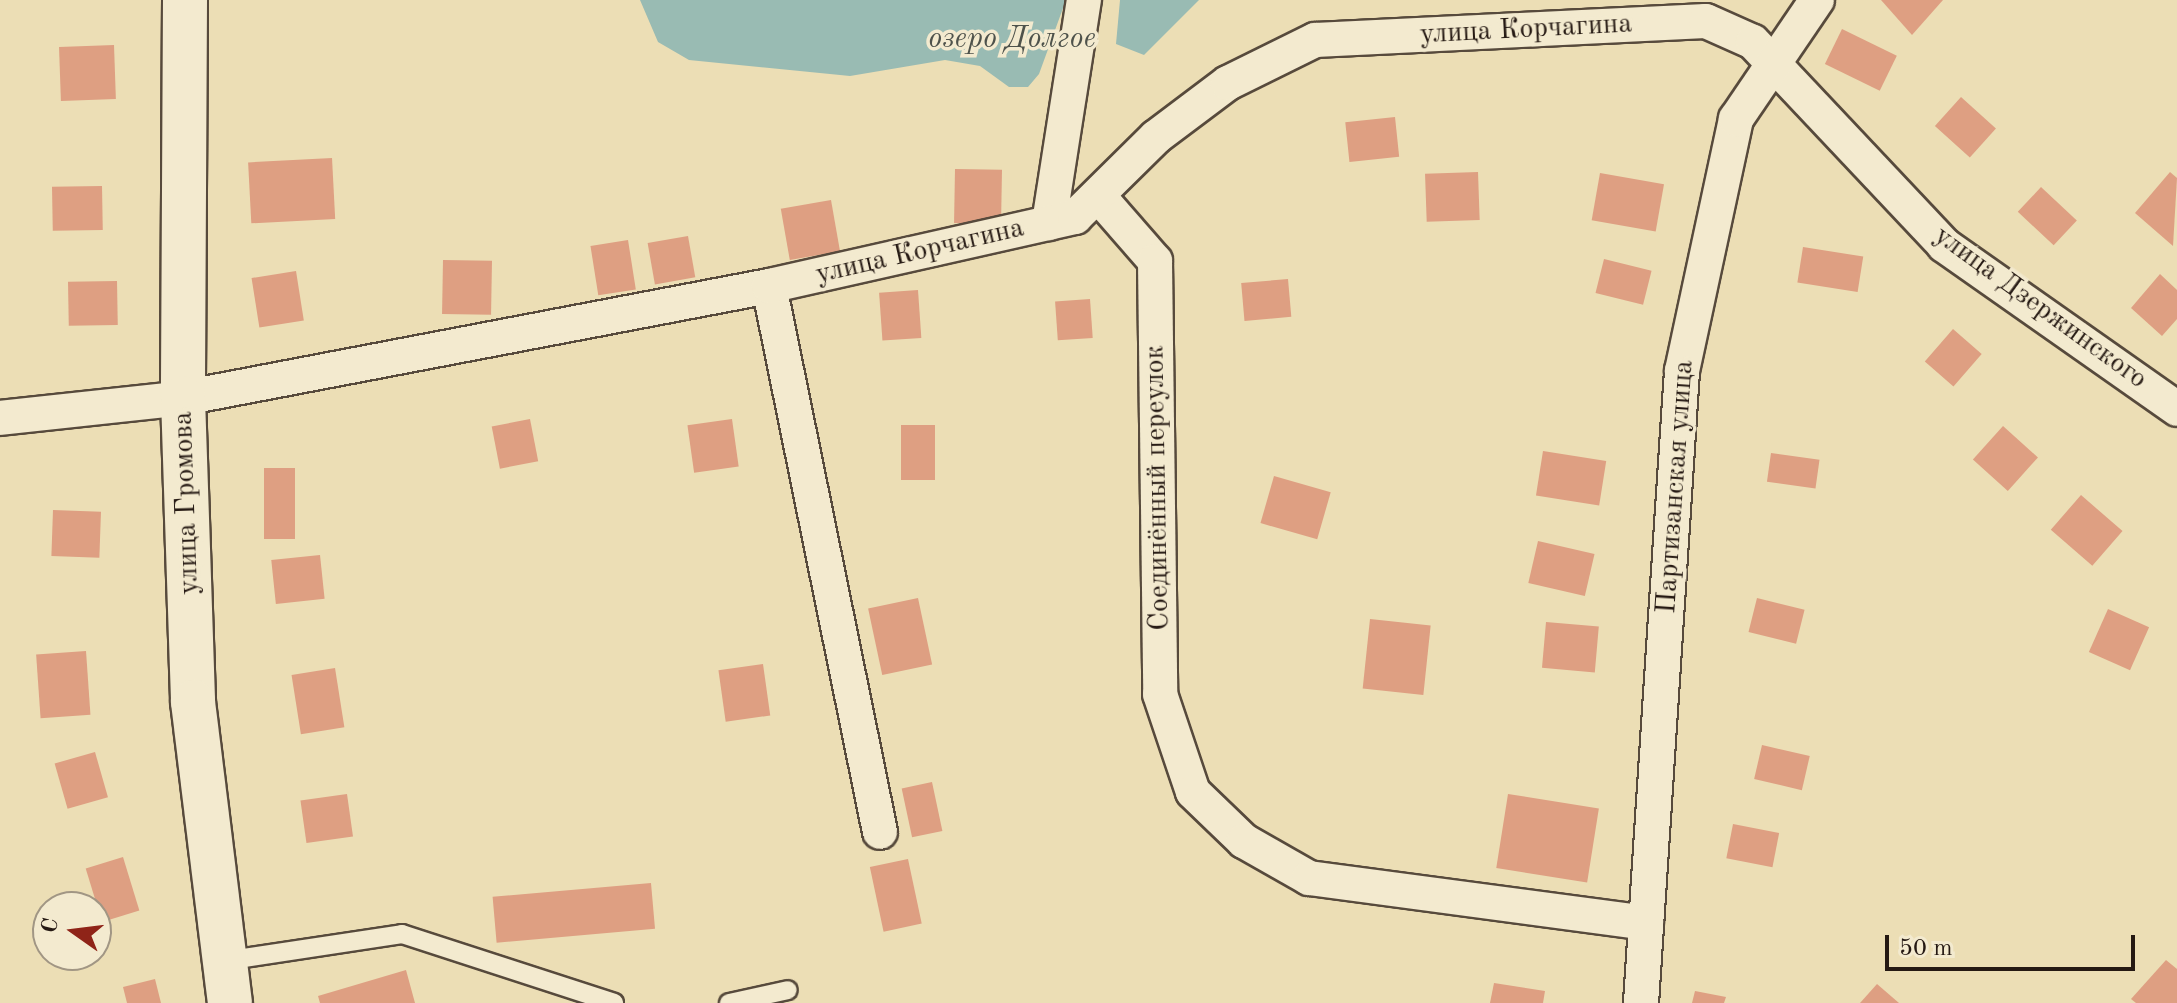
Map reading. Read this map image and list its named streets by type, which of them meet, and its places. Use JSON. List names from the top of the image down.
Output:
{
  "streets": {
    "street": [
      "улица Корчагина",
      "улица Дзержинского",
      "Партизанская улица",
      "Соединённый переулок",
      "улица Громова"
    ]
  },
  "crossings": [
    ["улица Корчагина", "улица Дзержинского"],
    ["улица Корчагина", "Партизанская улица"],
    ["улица Корчагина", "Соединённый переулок"],
    ["улица Корчагина", "улица Громова"],
    ["улица Дзержинского", "Партизанская улица"],
    ["Партизанская улица", "Соединённый переулок"]
  ],
  "water": ["озеро Долгое"],
  "scale_bar": "50 m",
  "north": "left"
}
